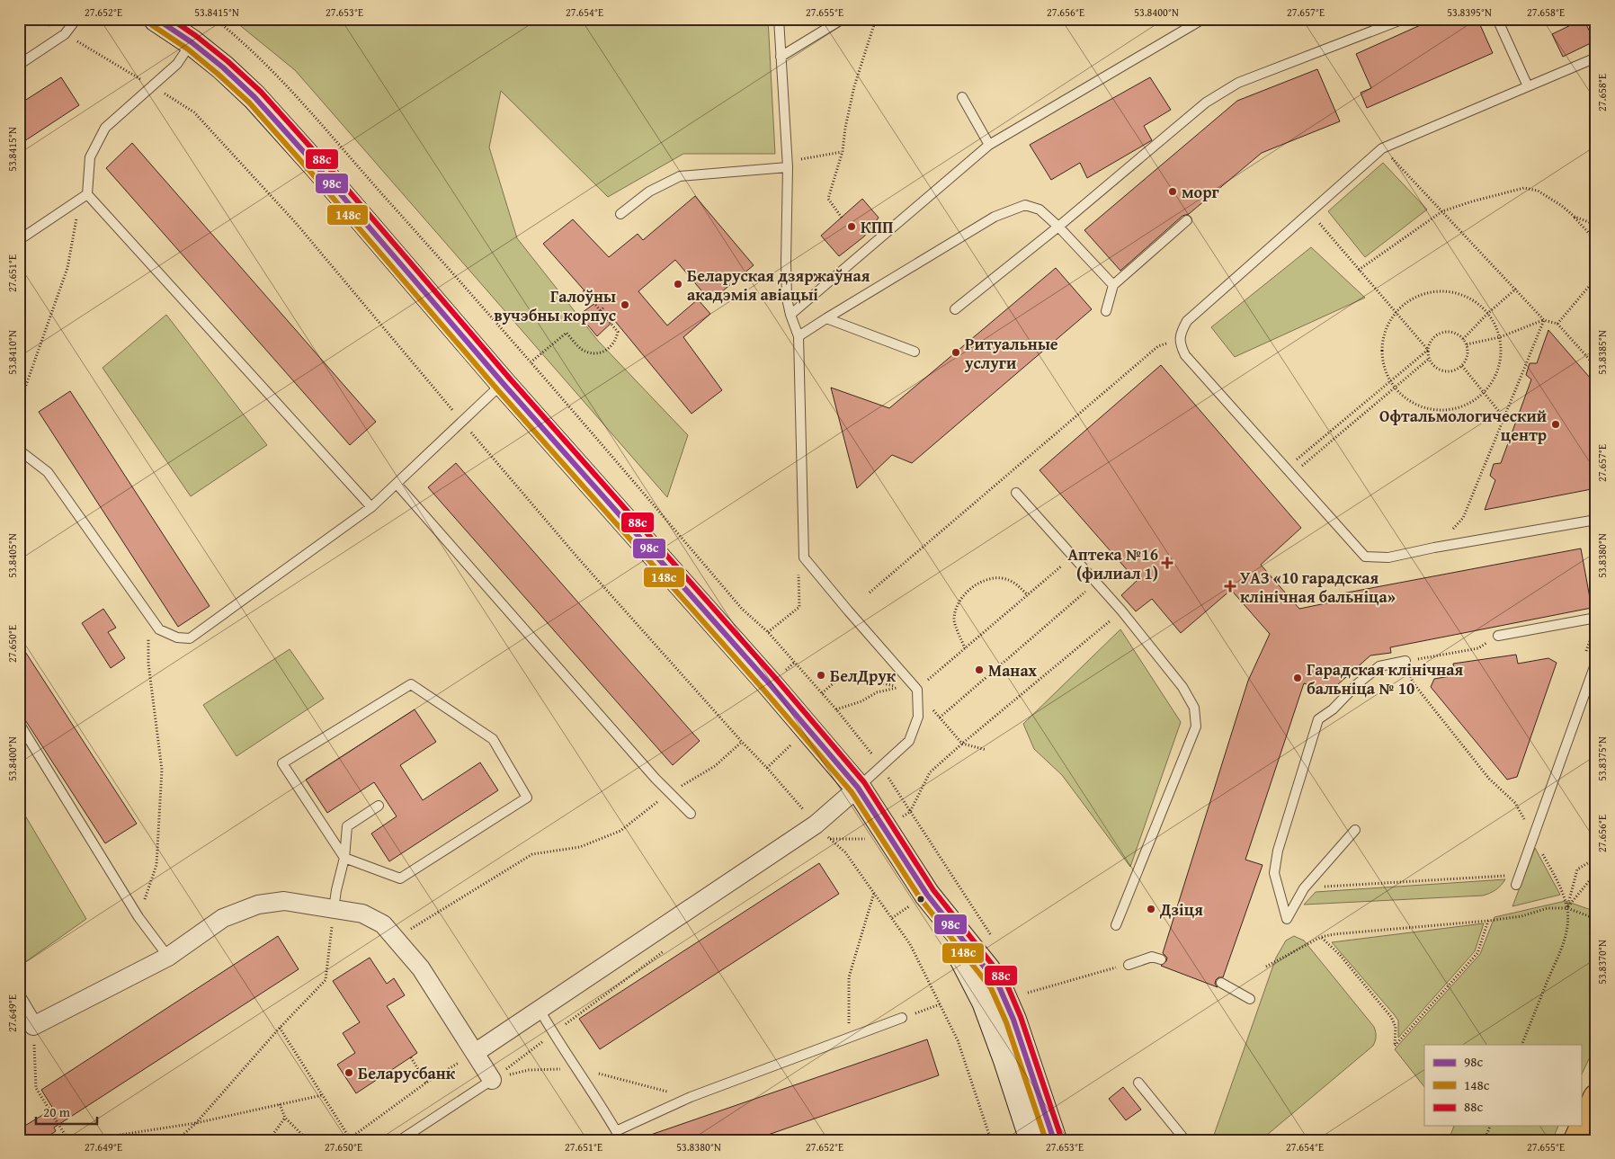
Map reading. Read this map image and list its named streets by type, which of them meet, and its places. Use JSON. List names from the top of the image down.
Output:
{
  "places": {
    "other": [
      "морг",
      "КПП",
      "Беларуская дзяржаўная акадэмія авіацыі",
      "Галоўны вучэбны корпус",
      "Ритуальные услуги",
      "Офтальмологический центр",
      "Манах",
      "БелДрук",
      "Гарадская клінічная бальніца № 10",
      "Дзіця",
      "Беларусбанк"
    ],
    "health": ["Аптека №16 (филиал 1)", "УАЗ «10 гарадская клінічная бальніца»"]
  },
  "lines": ["transit line 98с", "transit line 88с", "transit line 148с"],
  "legend": ["98с", "148с", "88с"],
  "scale_bar": "20 m",
  "coordinates": [
    "27.652°E",
    "53.8415°N",
    "27.653°E",
    "27.654°E",
    "27.655°E",
    "27.656°E",
    "53.8400°N",
    "27.657°E",
    "53.8395°N",
    "27.658°E",
    "27.651°E",
    "53.8385°N",
    "53.8410°N",
    "53.8380°N",
    "53.8405°N",
    "27.650°E",
    "53.8375°N",
    "53.8370°N",
    "27.649°E"
  ]
}
